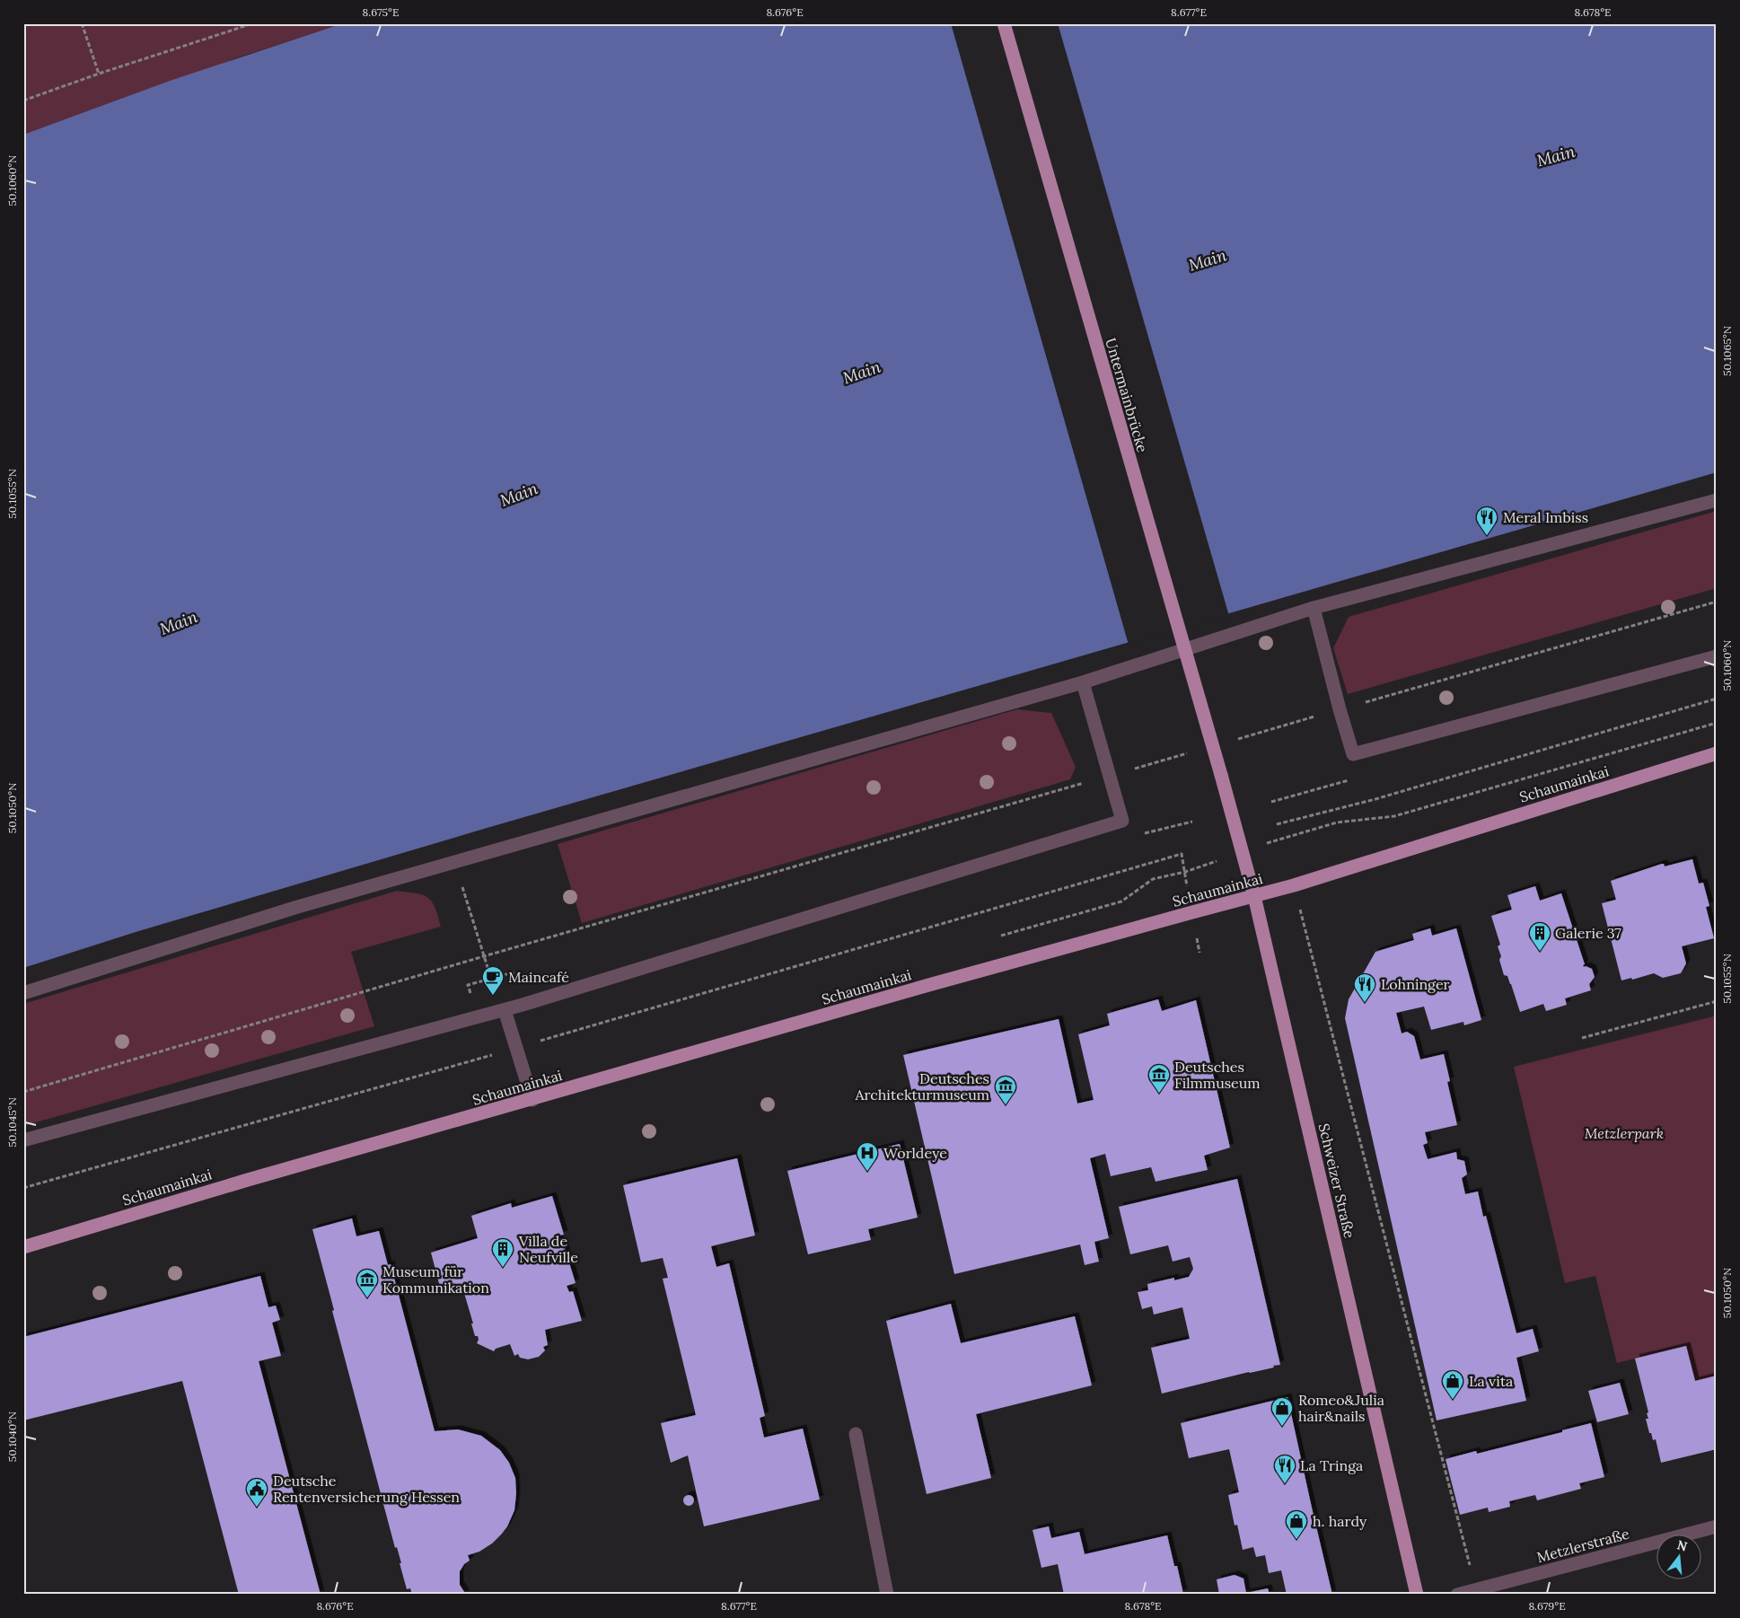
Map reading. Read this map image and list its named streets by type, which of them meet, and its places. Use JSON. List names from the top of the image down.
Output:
{
  "streets": {
    "main road": ["Untermainbrücke", "Schaumainkai", "Schweizer Straße"],
    "street": ["Metzlerstraße"]
  },
  "crossings": [
    ["Untermainbrücke", "Schweizer Straße"],
    ["Schaumainkai", "Schweizer Straße"]
  ],
  "water": ["Main"],
  "parks": ["Metzlerpark"],
  "places": {
    "restaurant": ["Meral Imbiss", "Lohninger", "La Tringa"],
    "building": ["Galerie 37", "Villa de Neufville"],
    "cafe": ["Maincafé"],
    "museum": ["Deutsches Filmmuseum", "Deutsches Architekturmuseum", "Museum für Kommunikation"],
    "hospital": ["Worldeye"],
    "shop": ["La vita", "Romeo&Julia hair&nails", "h. hardy"],
    "public building": ["Deutsche Rentenversicherung Hessen"]
  },
  "north": "top",
  "coordinates": [
    "8.675°E",
    "8.676°E",
    "8.677°E",
    "8.678°E",
    "50.1060°N",
    "50.1065°N",
    "50.1055°N",
    "50.1050°N",
    "50.1045°N",
    "50.1040°N",
    "8.679°E"
  ]
}
